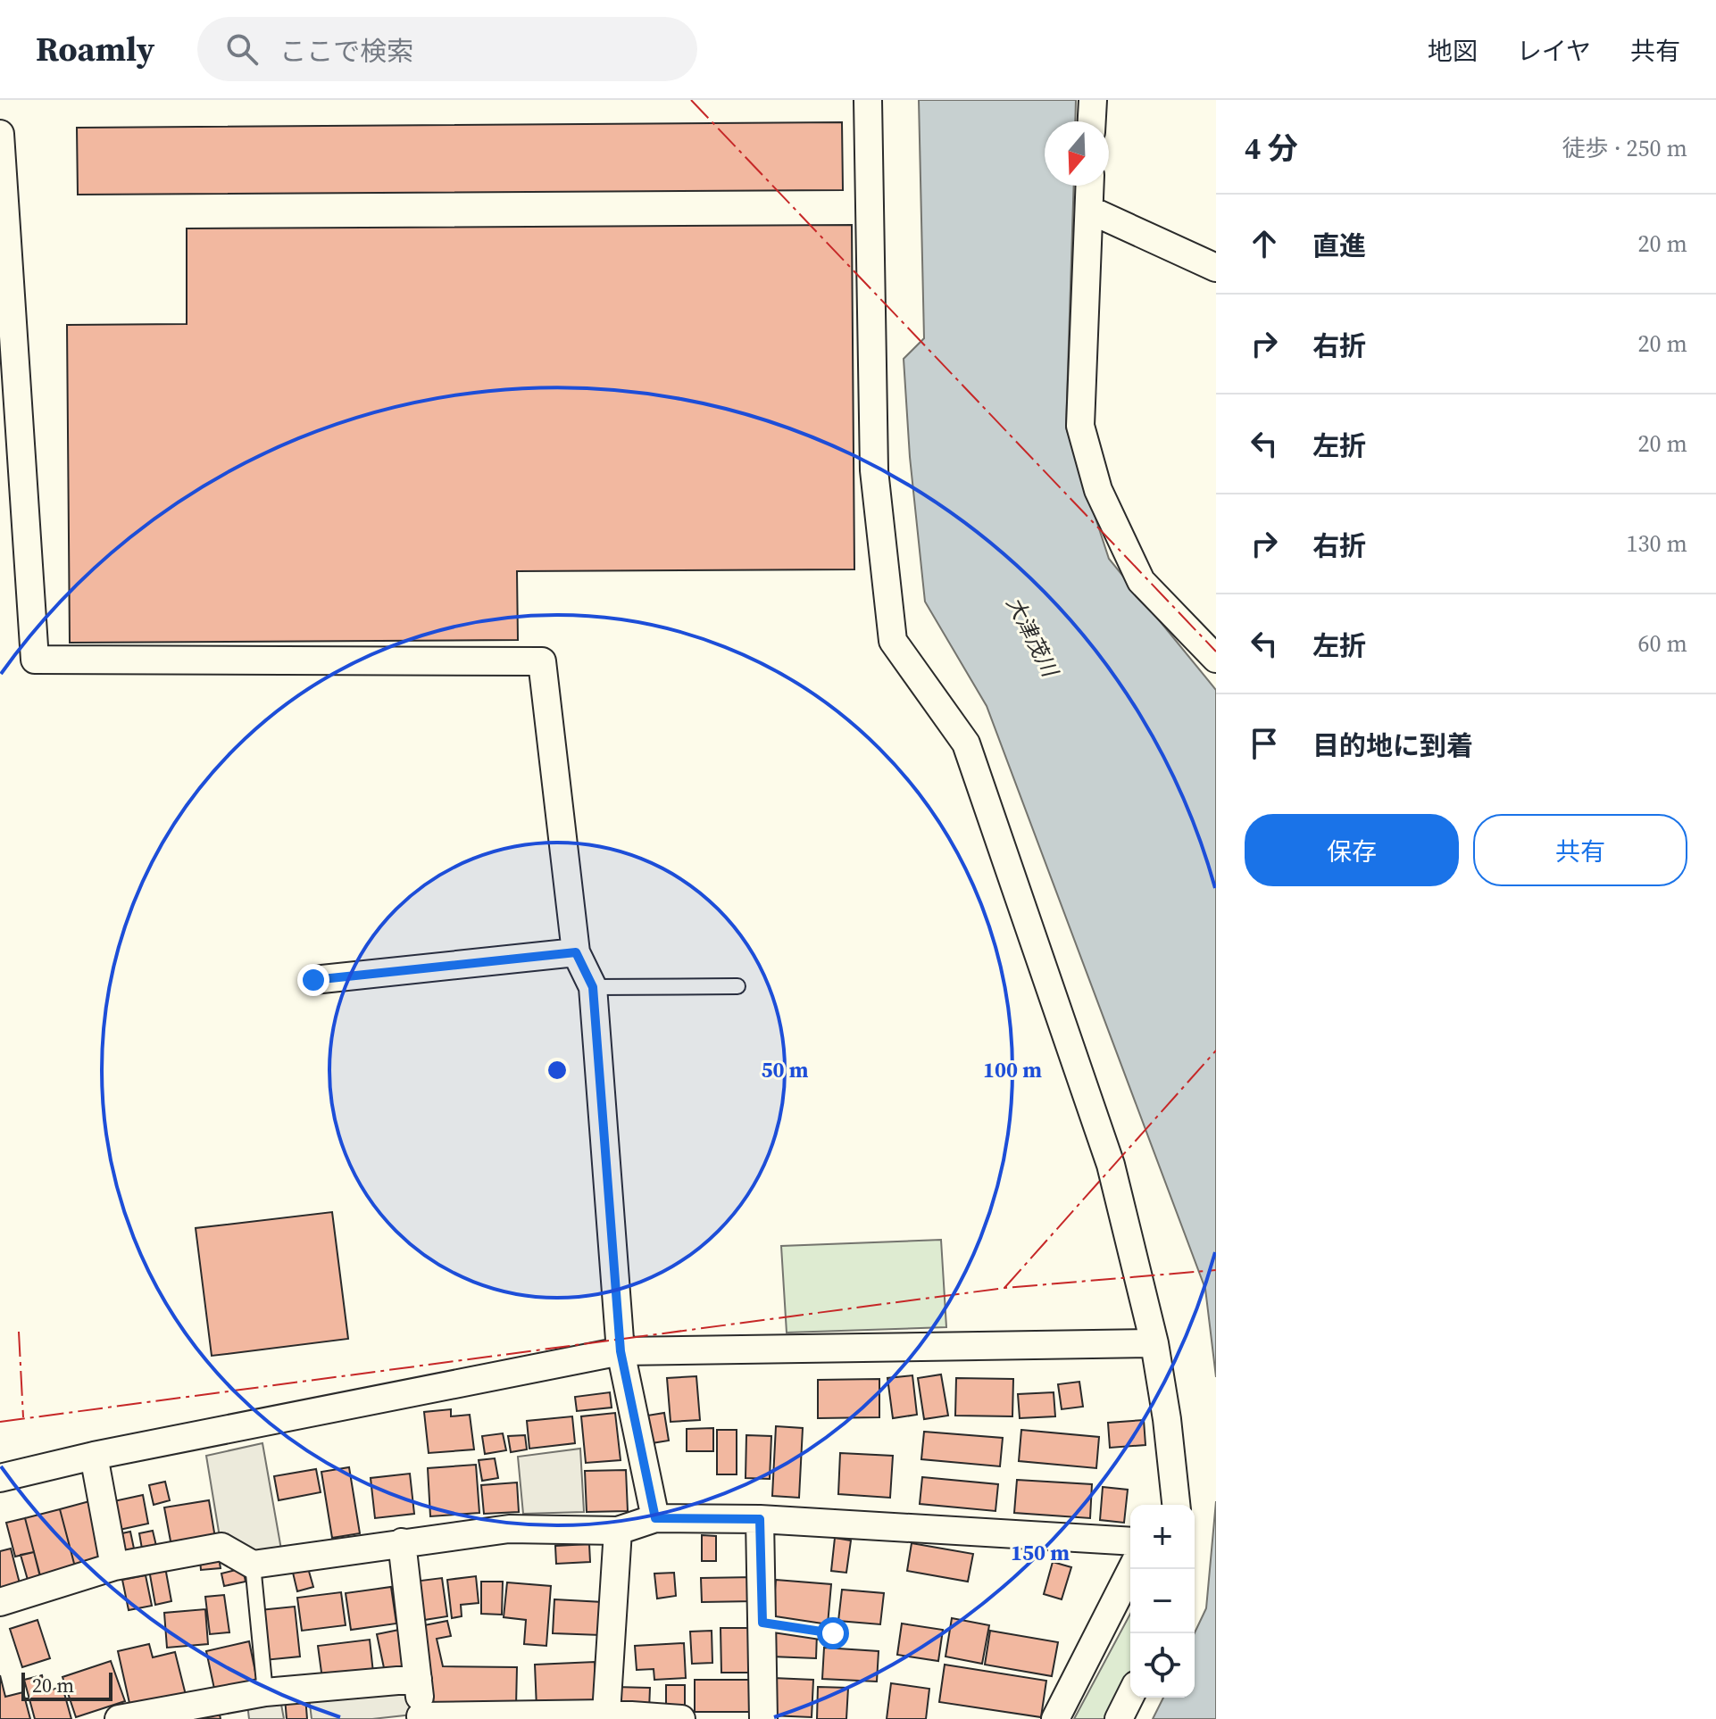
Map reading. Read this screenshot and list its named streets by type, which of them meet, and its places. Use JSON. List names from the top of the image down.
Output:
{
  "water": ["大津茂川"],
  "scale_bar": "20 m",
  "north": "bottom",
  "page": {
    "header": "Roamly",
    "search": "ここで検索",
    "nav": ["地図", "レイヤ", "共有"],
    "heading": ["4 分", "徒歩 · 250 m"],
    "list": [
      ["直進", "20 m"],
      ["右折", "20 m"],
      ["左折", "20 m"],
      ["右折", "130 m"],
      ["左折", "60 m"],
      "目的地に到着"
    ],
    "buttons": ["保存", "共有"],
    "map_buttons": ["+", "−"],
    "scale": "20 m"
  },
  "rings": ["50 m", "100 m", "150 m"]
}
